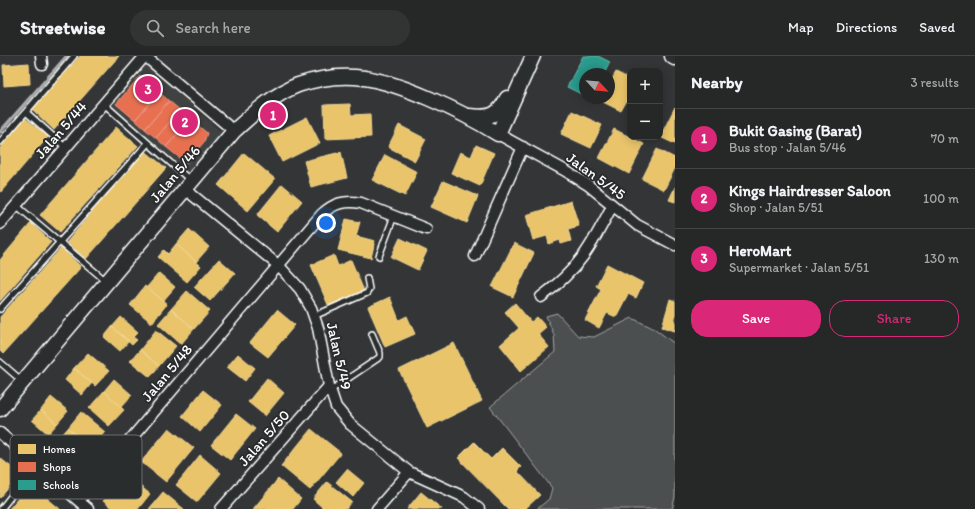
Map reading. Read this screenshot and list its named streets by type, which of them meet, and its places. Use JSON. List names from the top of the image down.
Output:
{
  "streets": {
    "street": [
      "Jalan 5/44",
      "Jalan 5/46",
      "Jalan 5/45",
      "Jalan 5/49",
      "Jalan 5/48",
      "Jalan 5/50"
    ]
  },
  "crossings": [
    ["Jalan 5/46", "Jalan 5/45"],
    ["Jalan 5/46", "Jalan 5/49"],
    ["Jalan 5/49", "Jalan 5/48"],
    ["Jalan 5/49", "Jalan 5/50"]
  ],
  "legend": ["Homes", "Shops", "Schools"],
  "north": "bottom right",
  "page": {
    "header": "Streetwise",
    "search": "Search here",
    "nav": ["Map", "Directions", "Saved"],
    "heading": ["Nearby", "3 results"],
    "map_buttons": ["+", "−"],
    "pins": ["3", "1", "2"],
    "list": [
      {
        "mark": "1",
        "name": "Bukit Gasing (Barat)",
        "note": "Bus stop · Jalan 5/46",
        "value": "70 m"
      },
      {
        "mark": "2",
        "name": "Kings Hairdresser Saloon",
        "note": "Shop · Jalan 5/51",
        "value": "100 m"
      },
      {
        "mark": "3",
        "name": "HeroMart",
        "note": "Supermarket · Jalan 5/51",
        "value": "130 m"
      }
    ],
    "buttons": ["Save", "Share"]
  }
}
